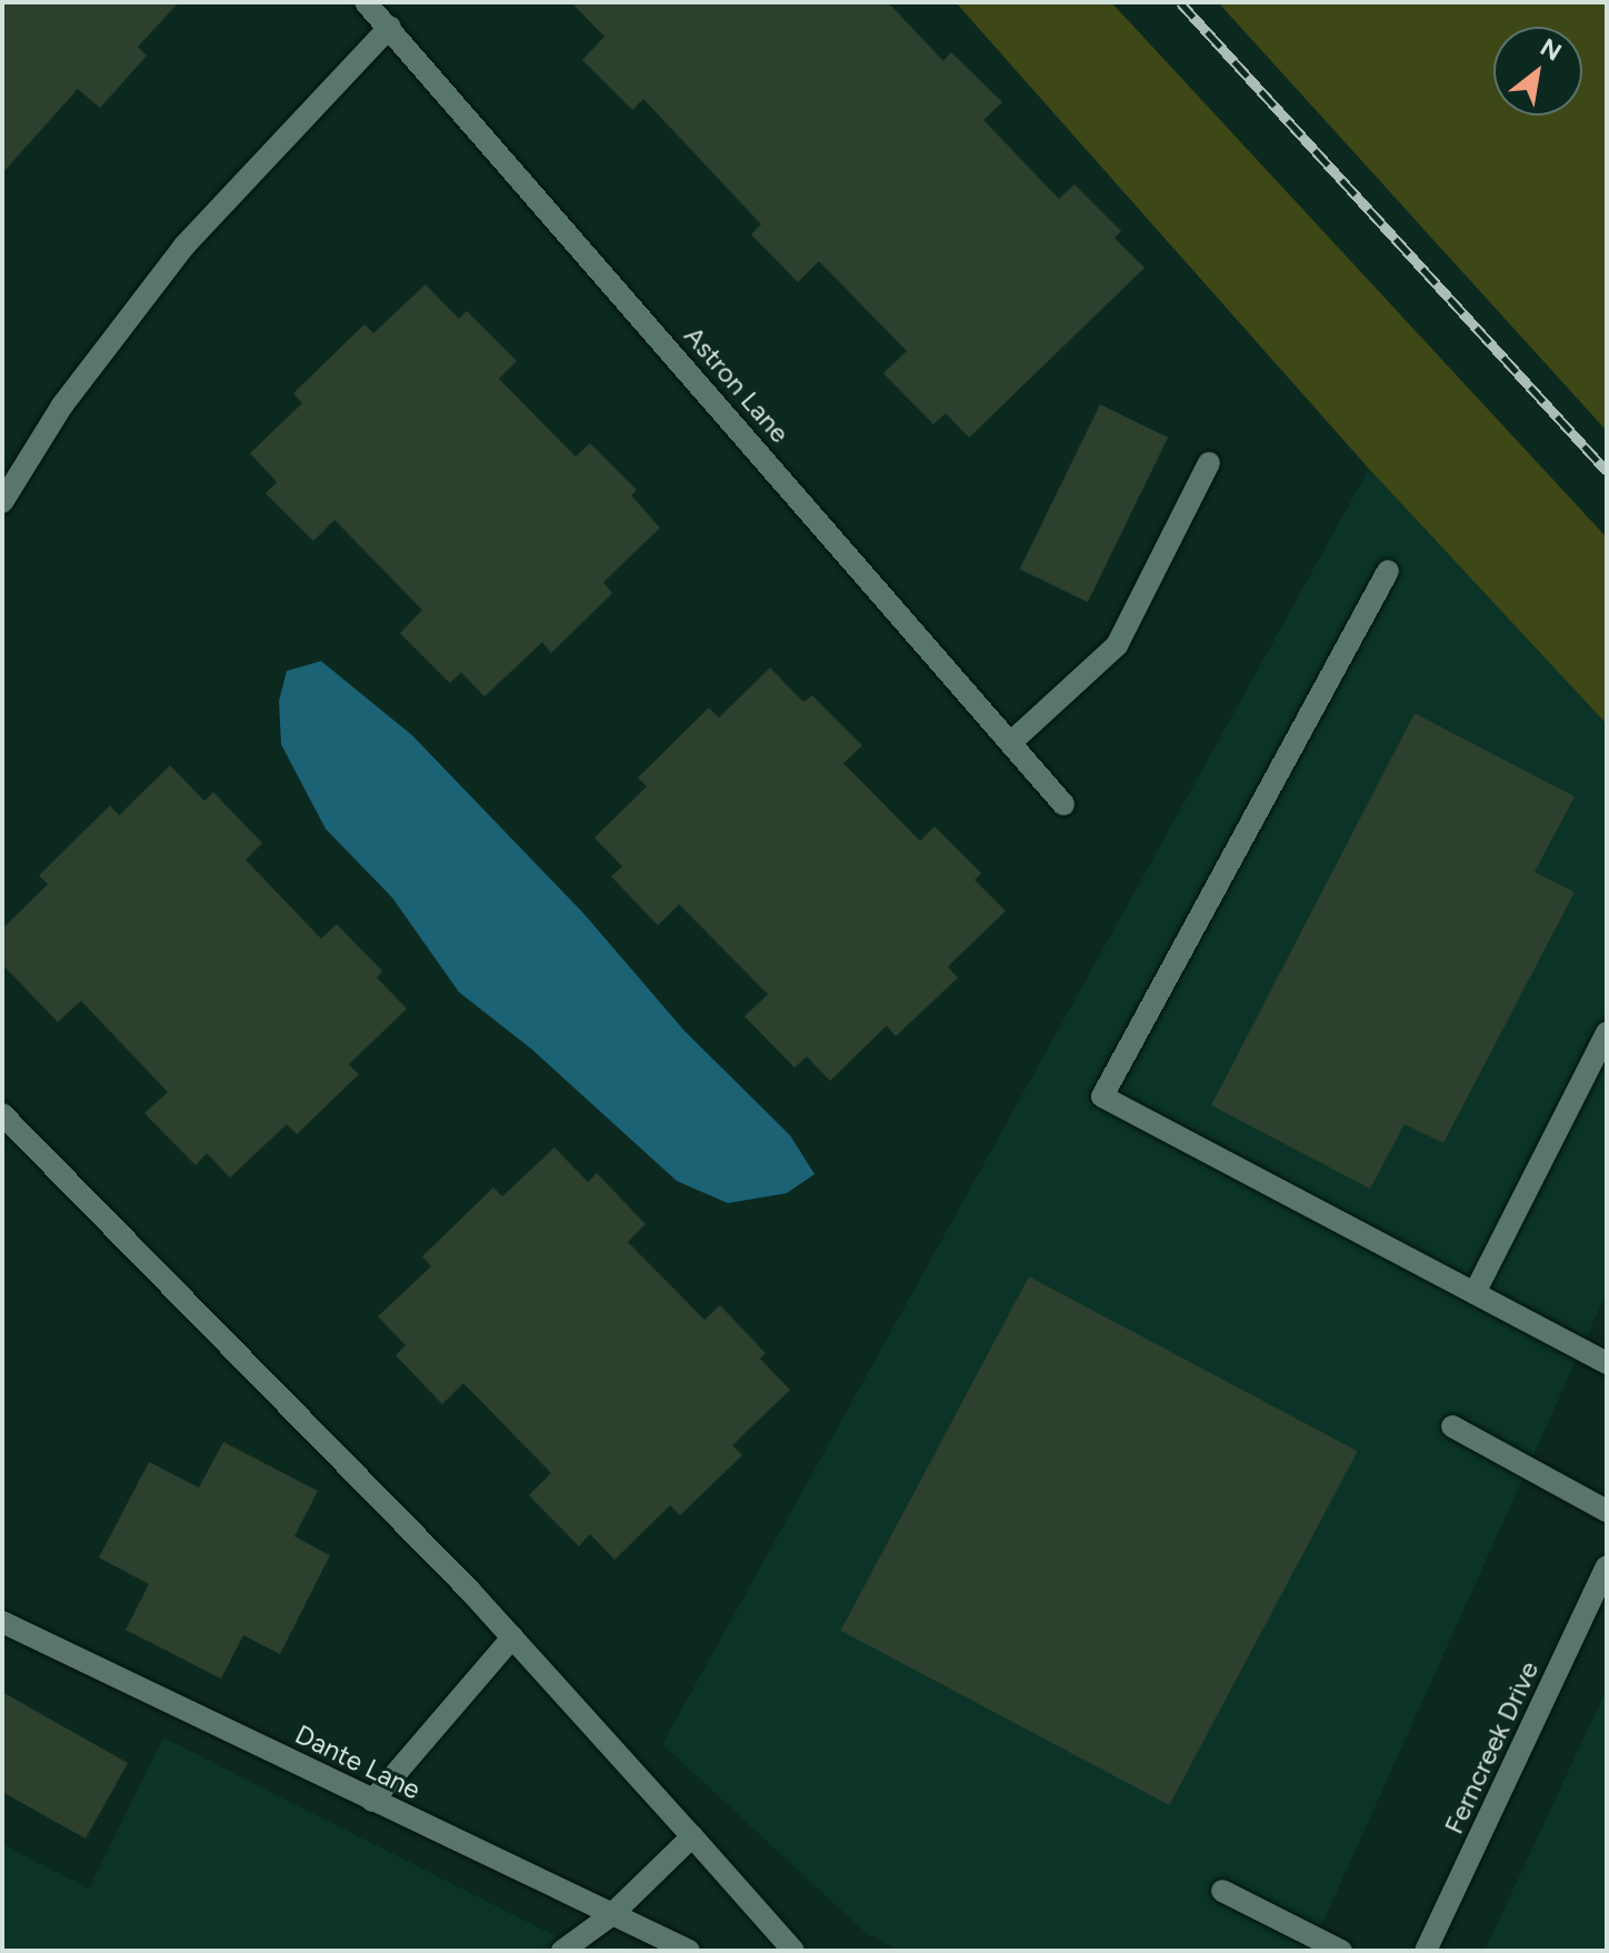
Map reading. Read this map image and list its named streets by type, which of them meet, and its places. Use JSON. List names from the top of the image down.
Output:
{
  "streets": {
    "street": ["Astron Lane", "Ferncreek Drive", "Dante Lane"]
  },
  "north": "top right"
}
